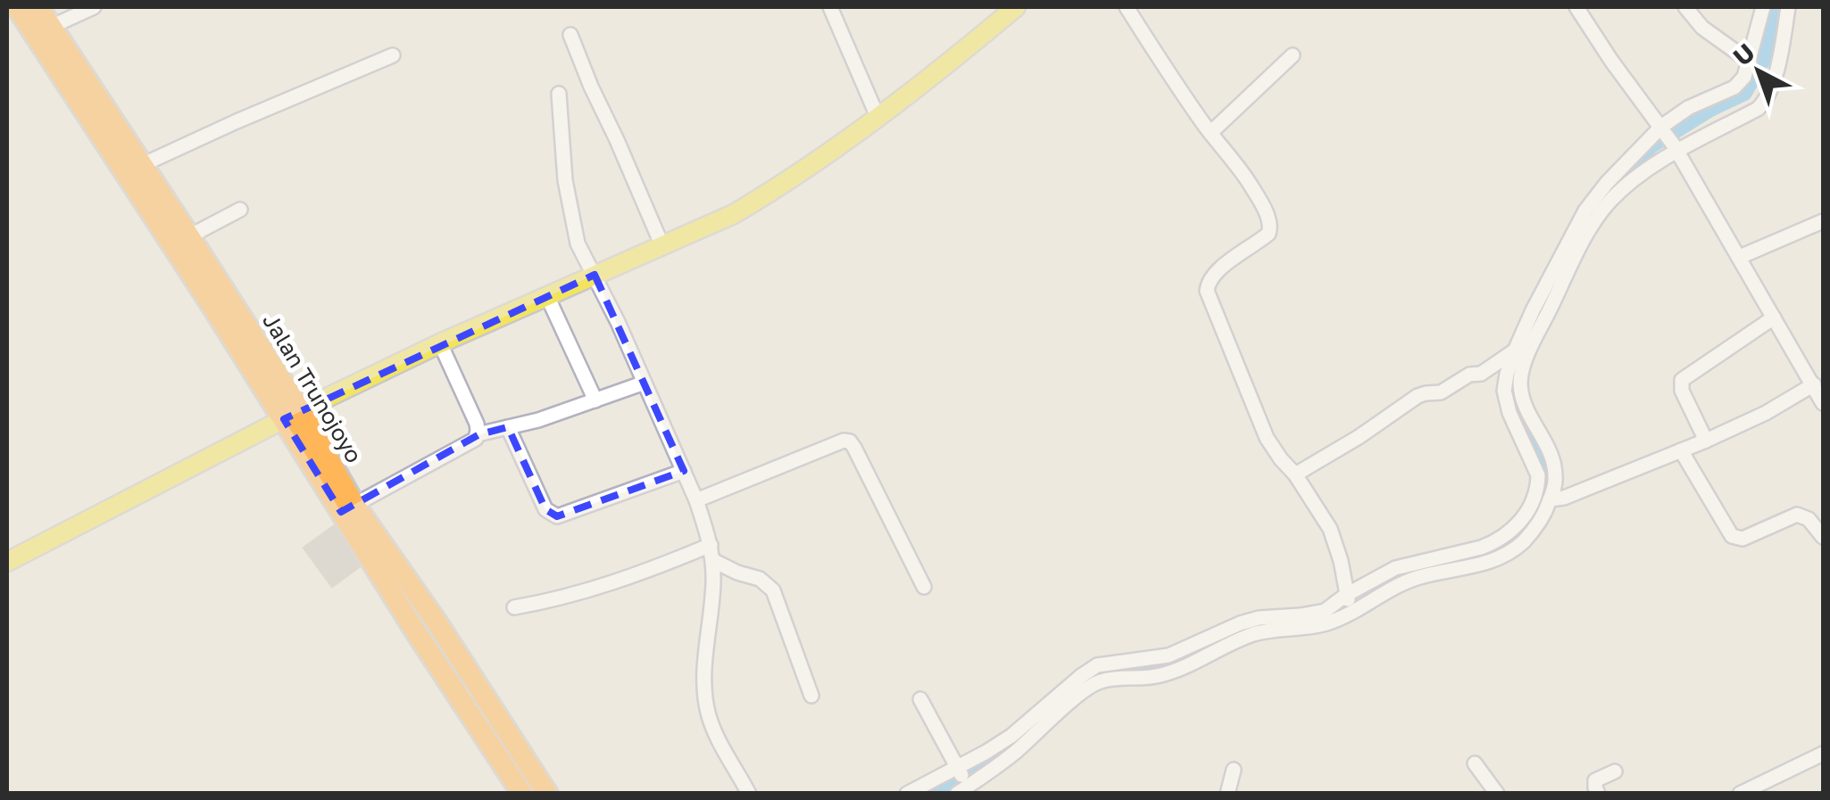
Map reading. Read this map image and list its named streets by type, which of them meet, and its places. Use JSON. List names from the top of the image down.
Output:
{
  "streets": {
    "highway": ["Jalan Trunojoyo"]
  },
  "north": "top left"
}
